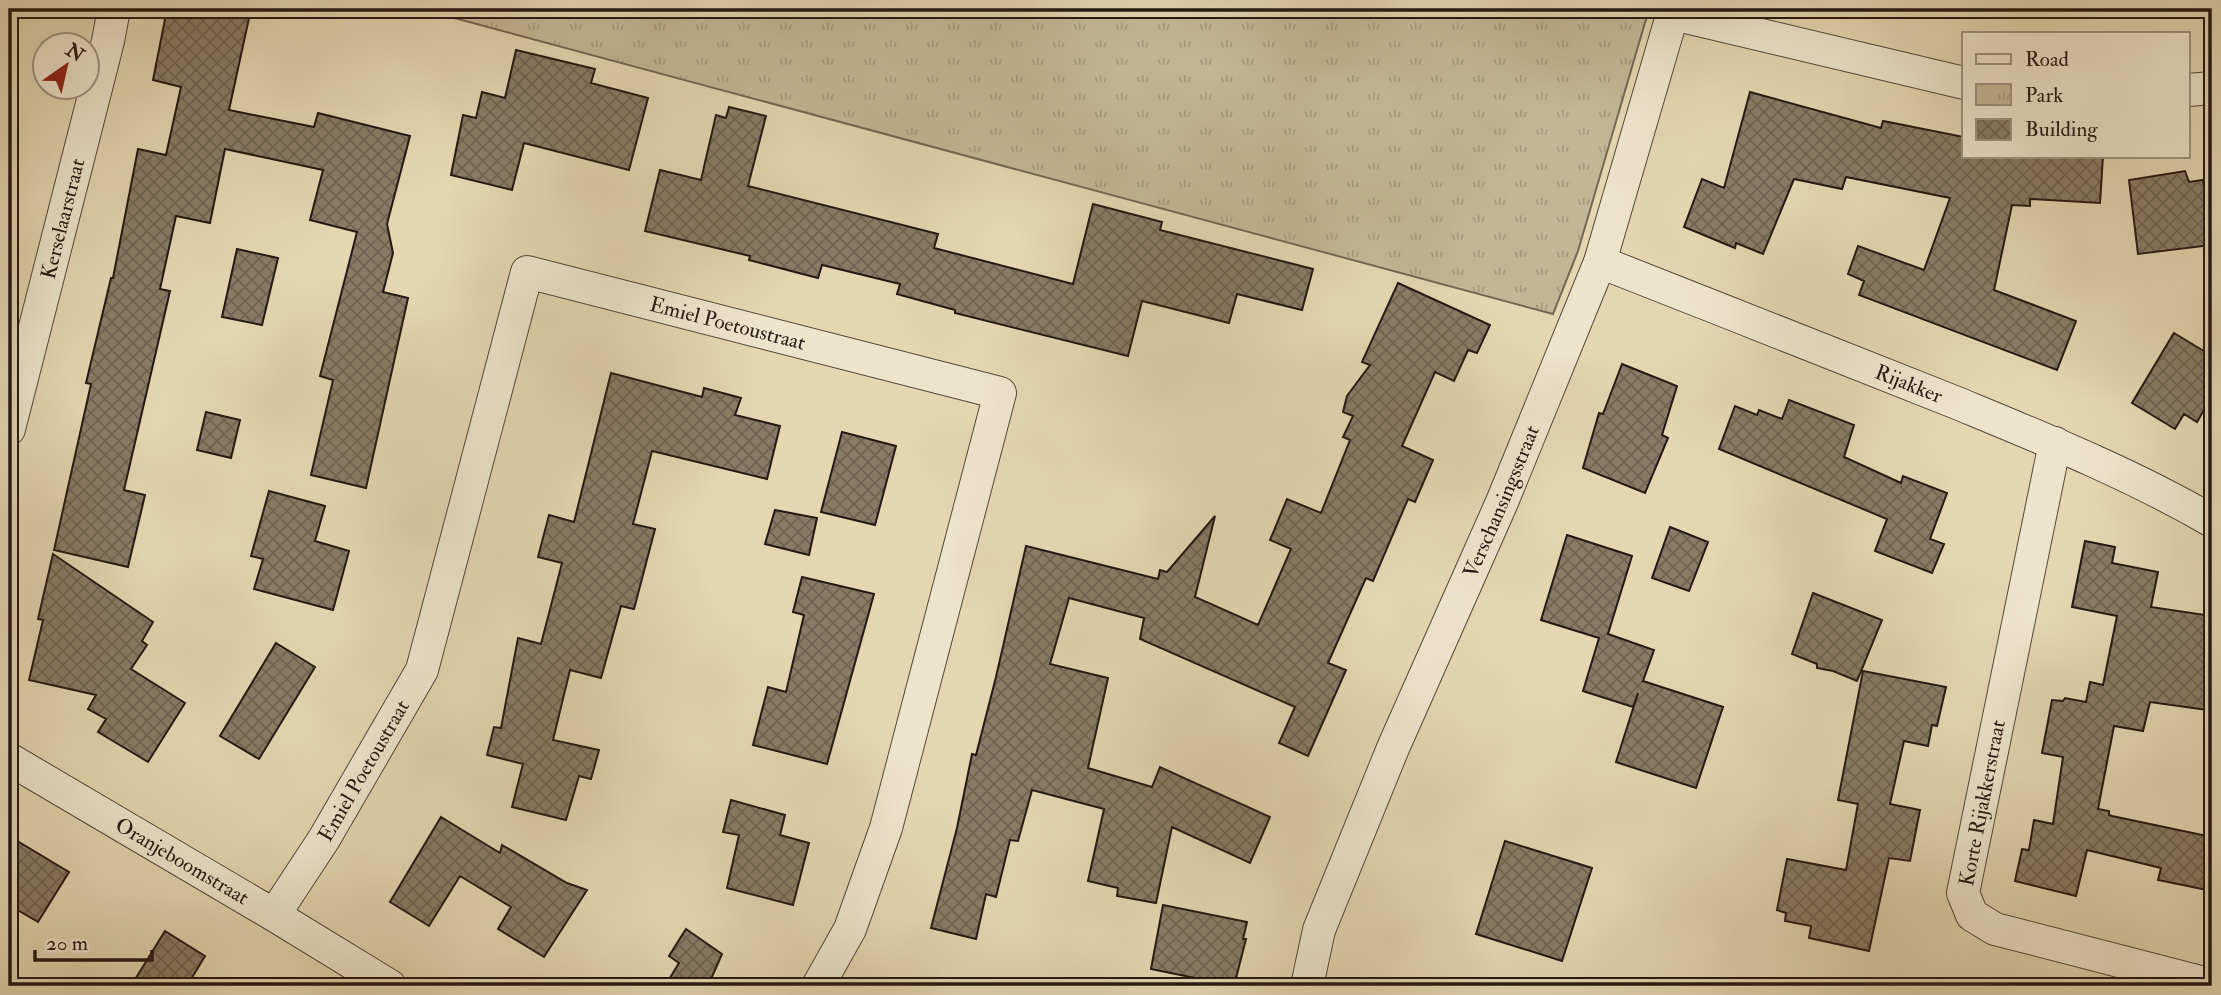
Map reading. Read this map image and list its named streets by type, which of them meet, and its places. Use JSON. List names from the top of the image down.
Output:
{
  "streets": {
    "street": [
      "Kerselaarstraat",
      "Emiel Poetoustraat",
      "Rijakker",
      "Verschansingsstraat",
      "Korte Rijakkerstraat",
      "Oranjeboomstraat"
    ]
  },
  "crossings": [
    ["Emiel Poetoustraat", "Oranjeboomstraat"],
    ["Rijakker", "Verschansingsstraat"],
    ["Rijakker", "Korte Rijakkerstraat"]
  ],
  "legend": ["Road", "Park", "Building"],
  "scale_bar": "20 m",
  "north": "top right"
}
